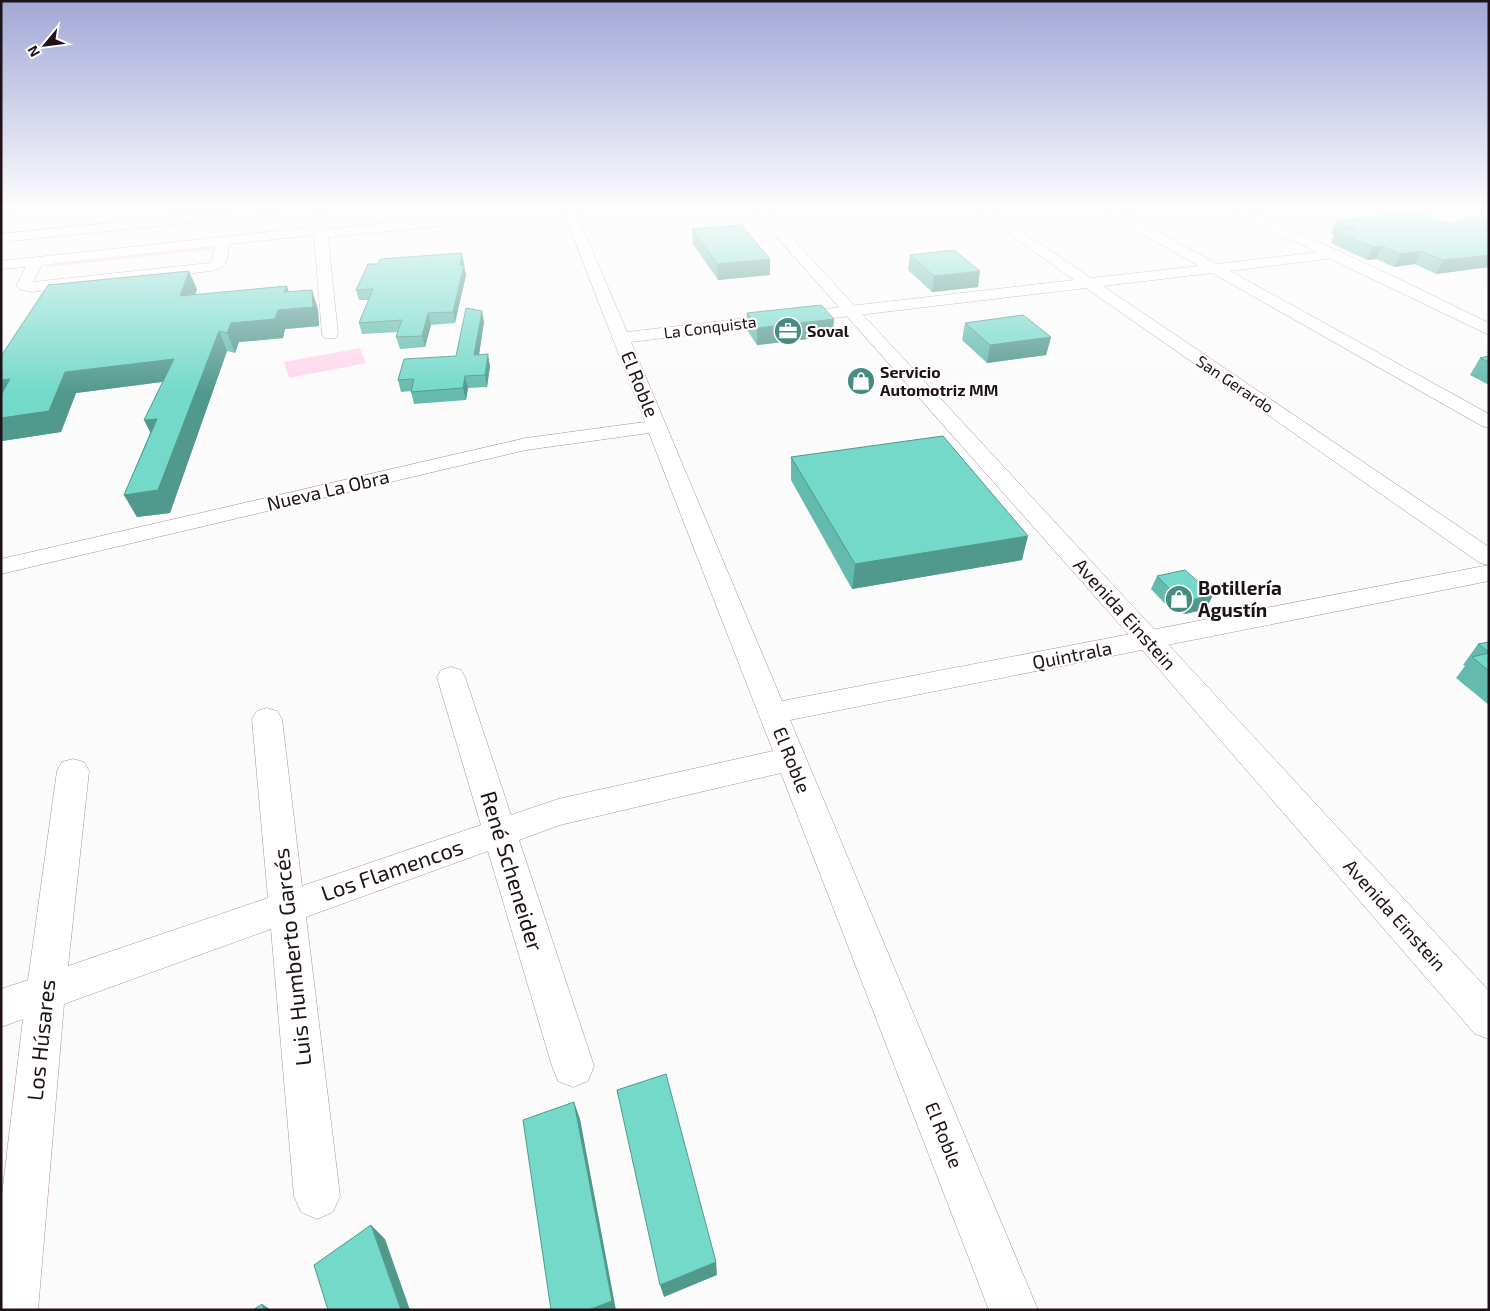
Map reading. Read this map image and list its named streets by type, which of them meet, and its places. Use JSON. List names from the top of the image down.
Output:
{
  "streets": {
    "street": [
      "La Conquista",
      "El Roble",
      "San Gerardo",
      "Nueva La Obra",
      "Avenida Einstein",
      "Quintrala",
      "Los Flamencos",
      "René Scheneider",
      "Luis Humberto Garcés",
      "Los Húsares"
    ]
  },
  "crossings": [
    ["La Conquista", "El Roble"],
    ["La Conquista", "San Gerardo"],
    ["La Conquista", "Avenida Einstein"],
    ["El Roble", "Nueva La Obra"],
    ["El Roble", "Quintrala"],
    ["El Roble", "Los Flamencos"],
    ["Avenida Einstein", "Quintrala"],
    ["Los Flamencos", "René Scheneider"],
    ["Los Flamencos", "Luis Humberto Garcés"],
    ["Los Flamencos", "Los Húsares"]
  ],
  "places": {
    "office": ["Soval"],
    "shop": ["Servicio Automotriz MM", "Botillería Agustín"]
  },
  "north": "bottom left"
}
